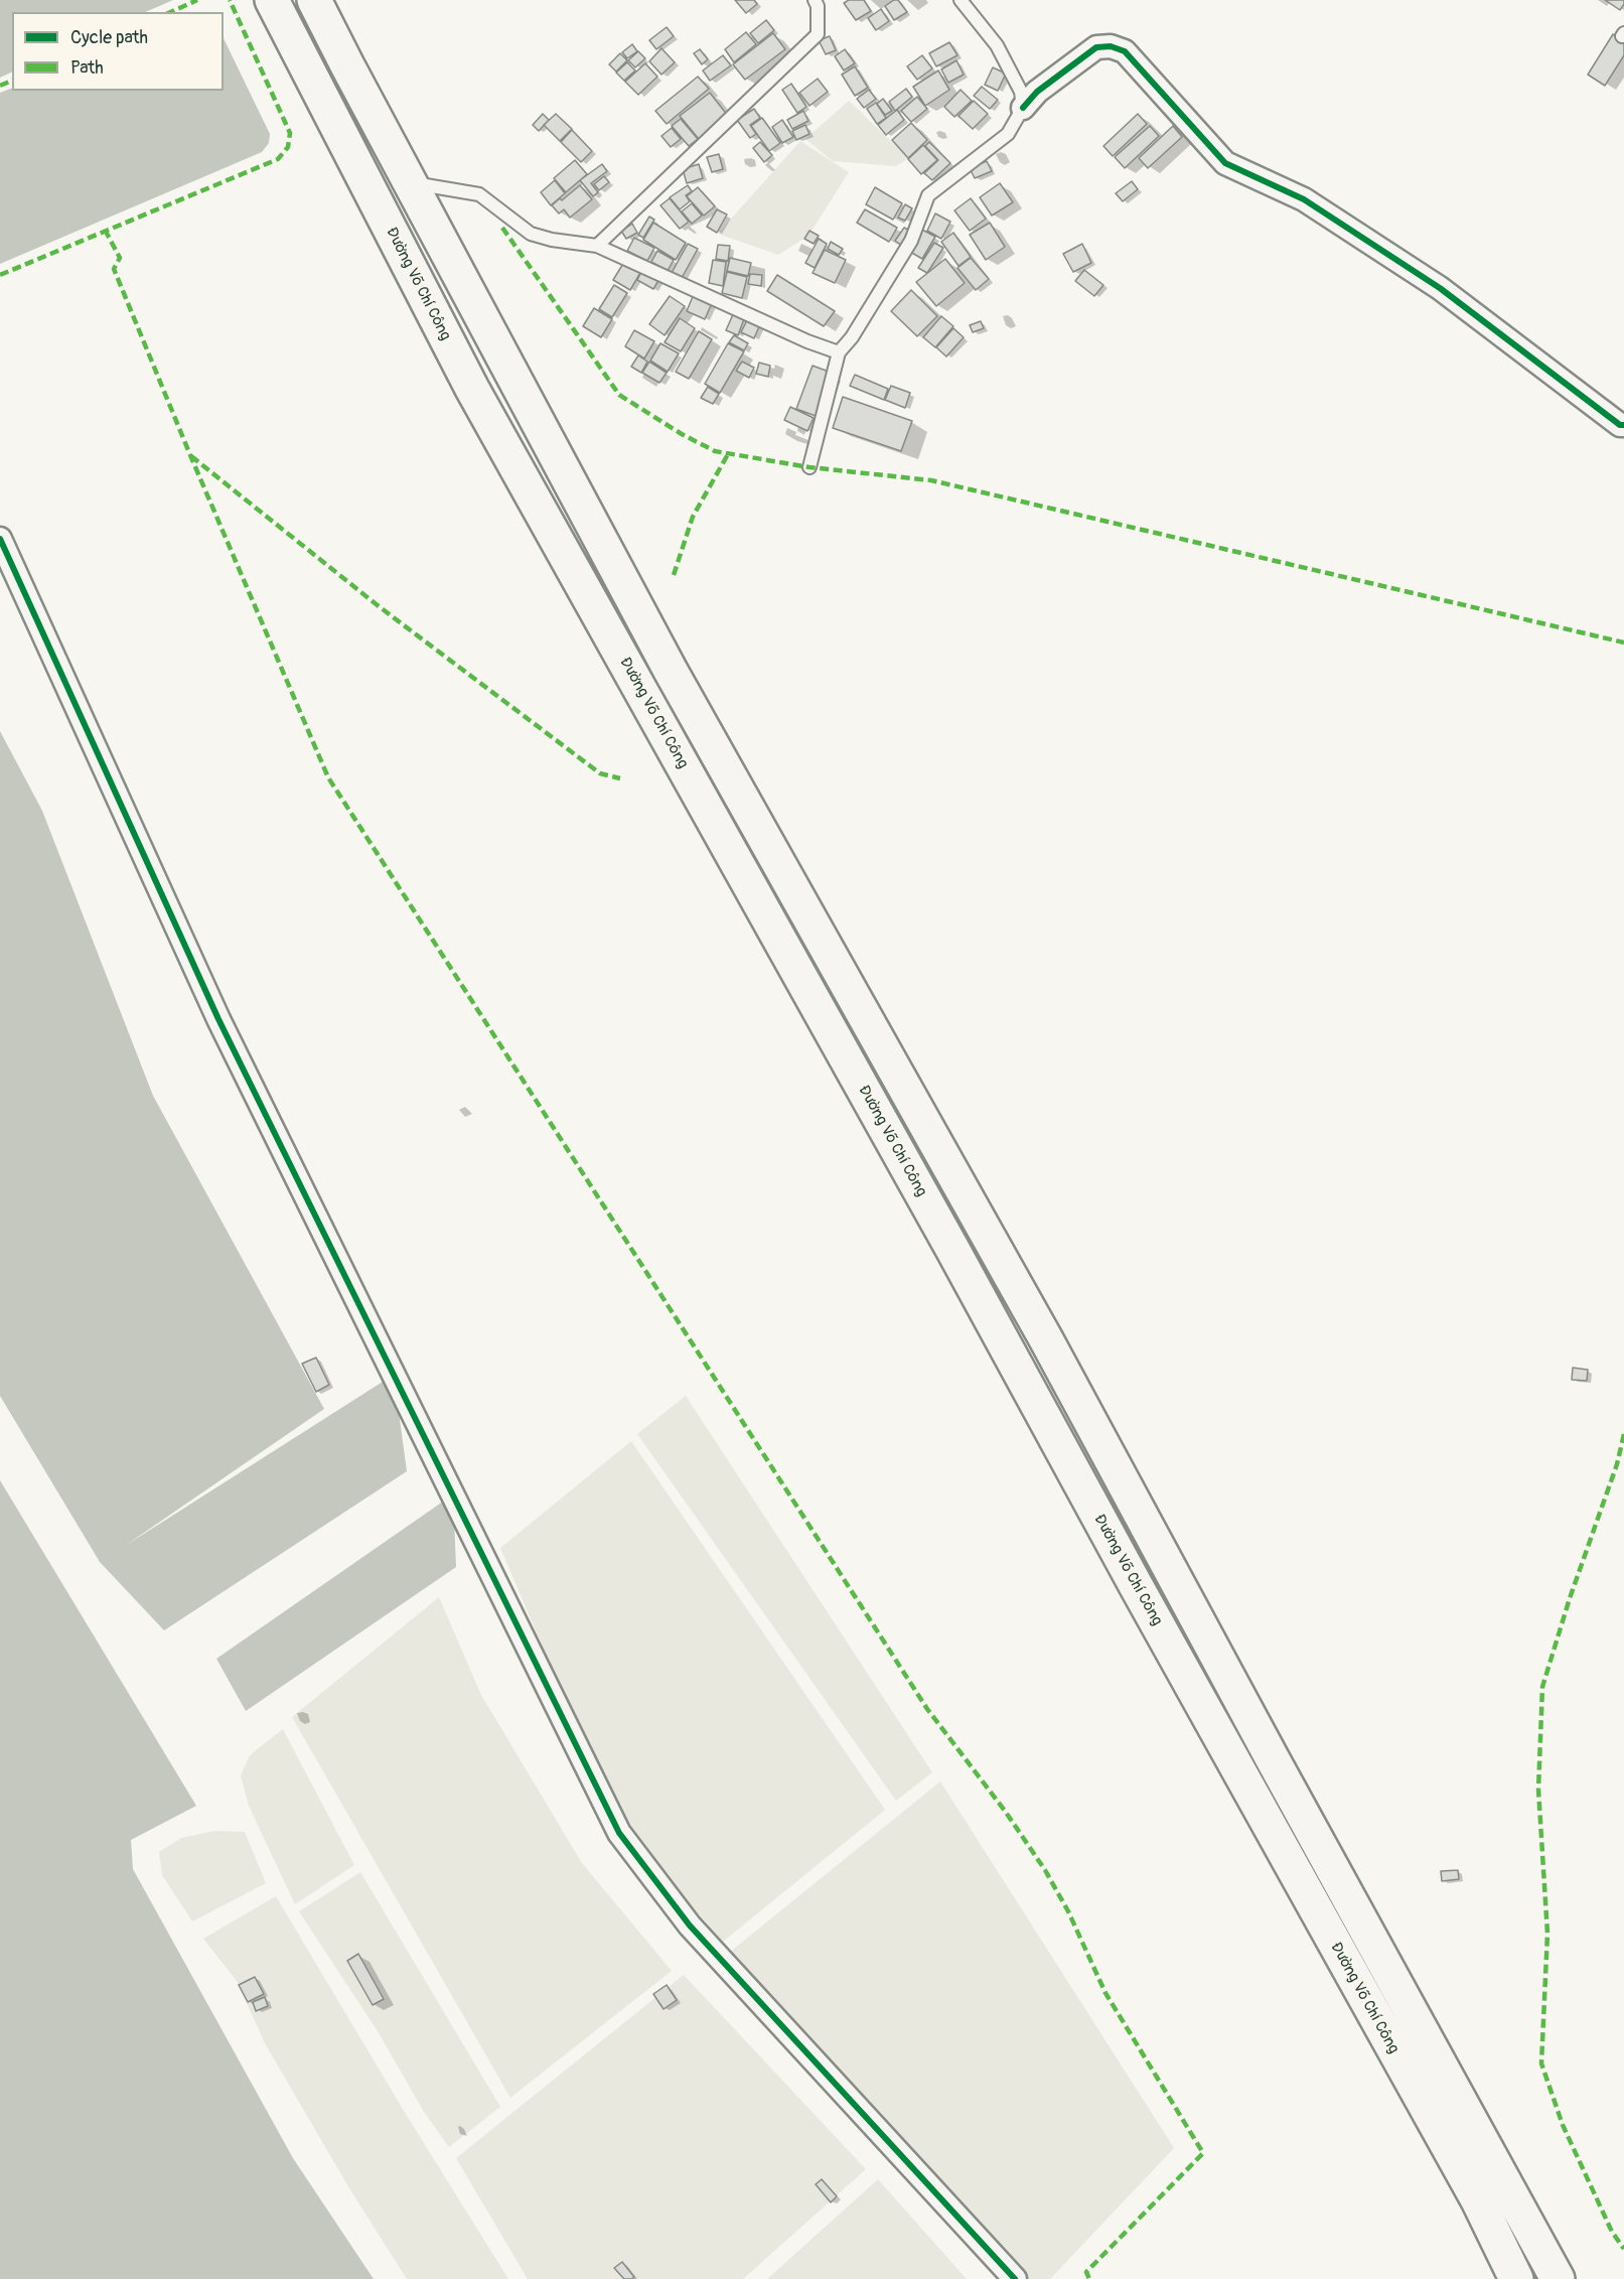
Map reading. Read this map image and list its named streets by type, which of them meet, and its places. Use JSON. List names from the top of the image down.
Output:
{
  "streets": {
    "main road": ["Đường Võ Chí Công"]
  },
  "legend": ["Cycle path", "Path"]
}
